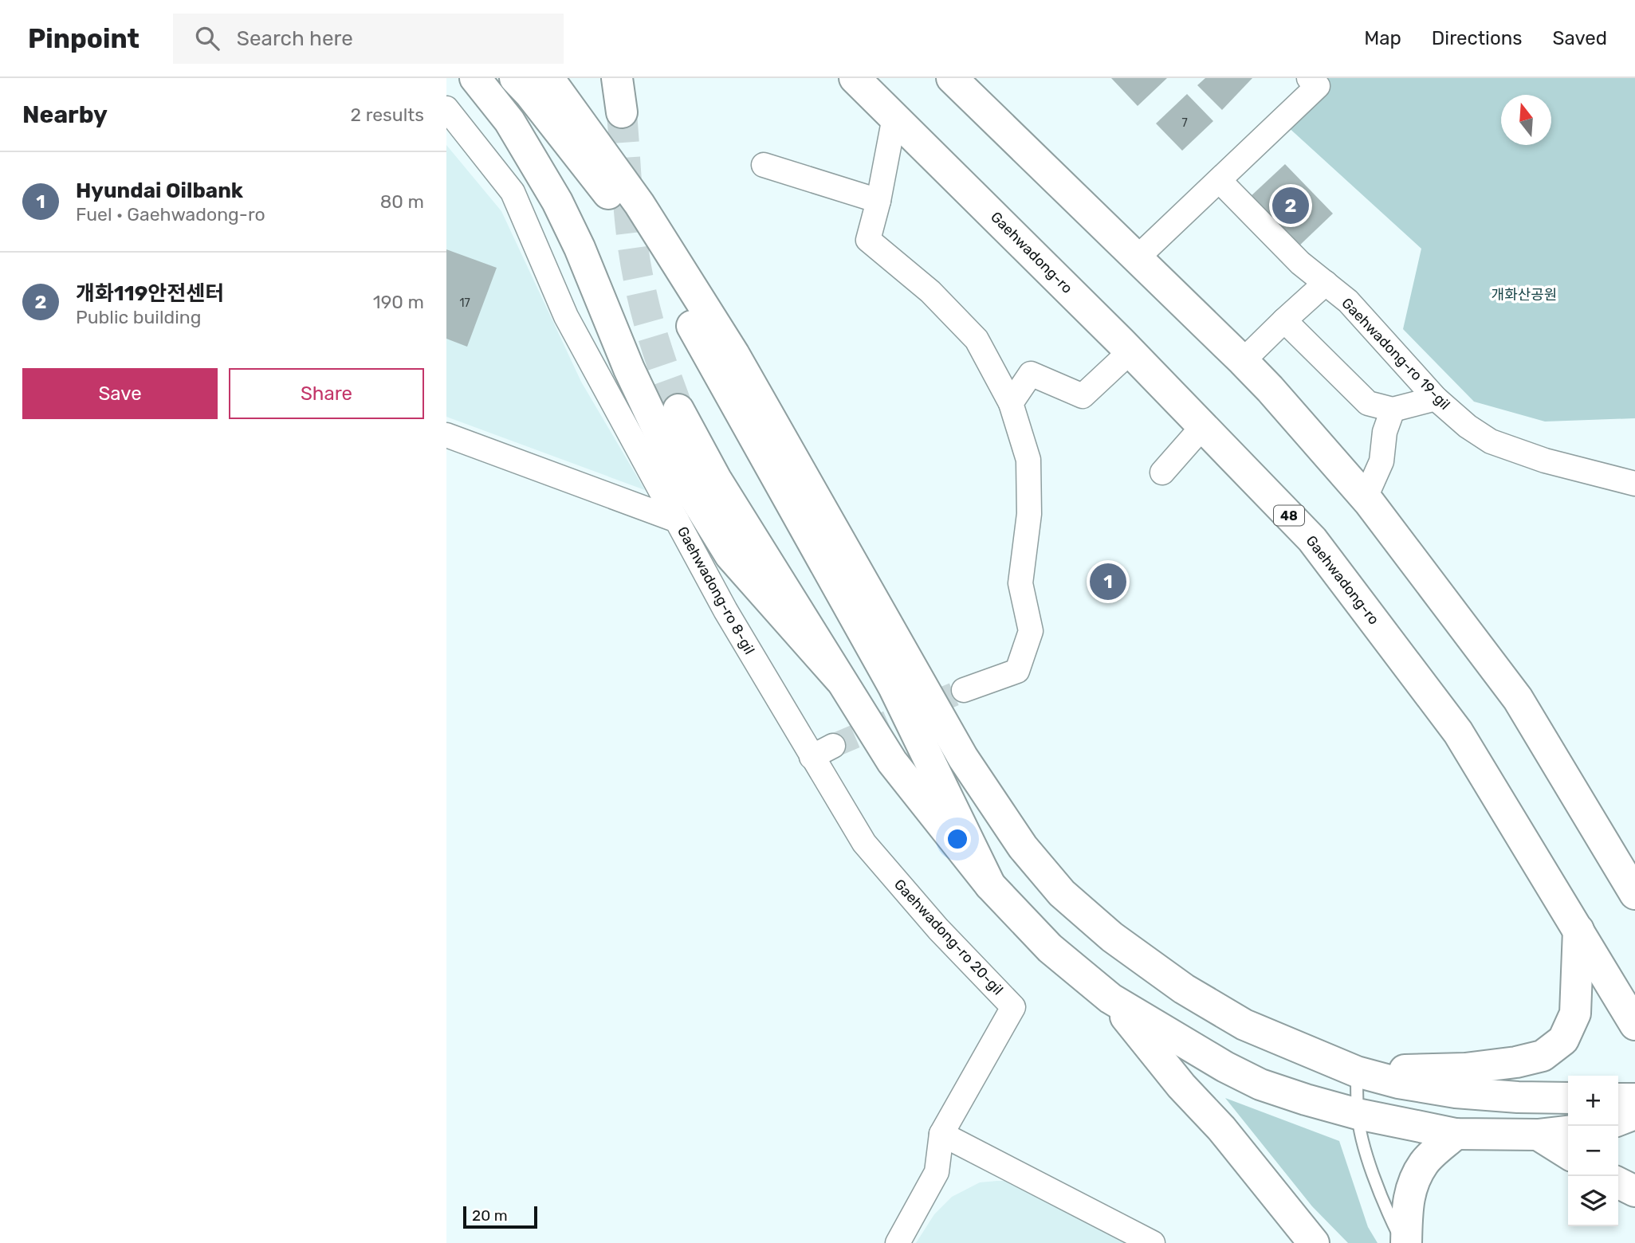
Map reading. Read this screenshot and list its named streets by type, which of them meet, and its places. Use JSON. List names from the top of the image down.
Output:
{
  "streets": {
    "main road": ["Gaehwadong-ro", "48"],
    "street": ["Gaehwadong-ro 19-gil", "Gaehwadong-ro 8-gil", "Gaehwadong-ro 20-gil"]
  },
  "crossings": [
    ["Gaehwadong-ro 8-gil", "Gaehwadong-ro 20-gil"]
  ],
  "parks": ["개화산공원"],
  "house_numbers": ["7", "17"],
  "scale_bar": "20 m",
  "north": "top",
  "page": {
    "header": "Pinpoint",
    "search": "Search here",
    "nav": ["Map", "Directions", "Saved"],
    "heading": ["Nearby", "2 results"],
    "list": [
      {
        "mark": "1",
        "name": "Hyundai Oilbank",
        "note": "Fuel · Gaehwadong-ro",
        "value": "80 m"
      },
      {
        "mark": "2",
        "name": "개화119안전센터",
        "note": "Public building",
        "value": "190 m"
      }
    ],
    "pins": ["2", "1"],
    "buttons": ["Save", "Share"],
    "map_buttons": ["+", "−"],
    "scale": "20 m"
  }
}
